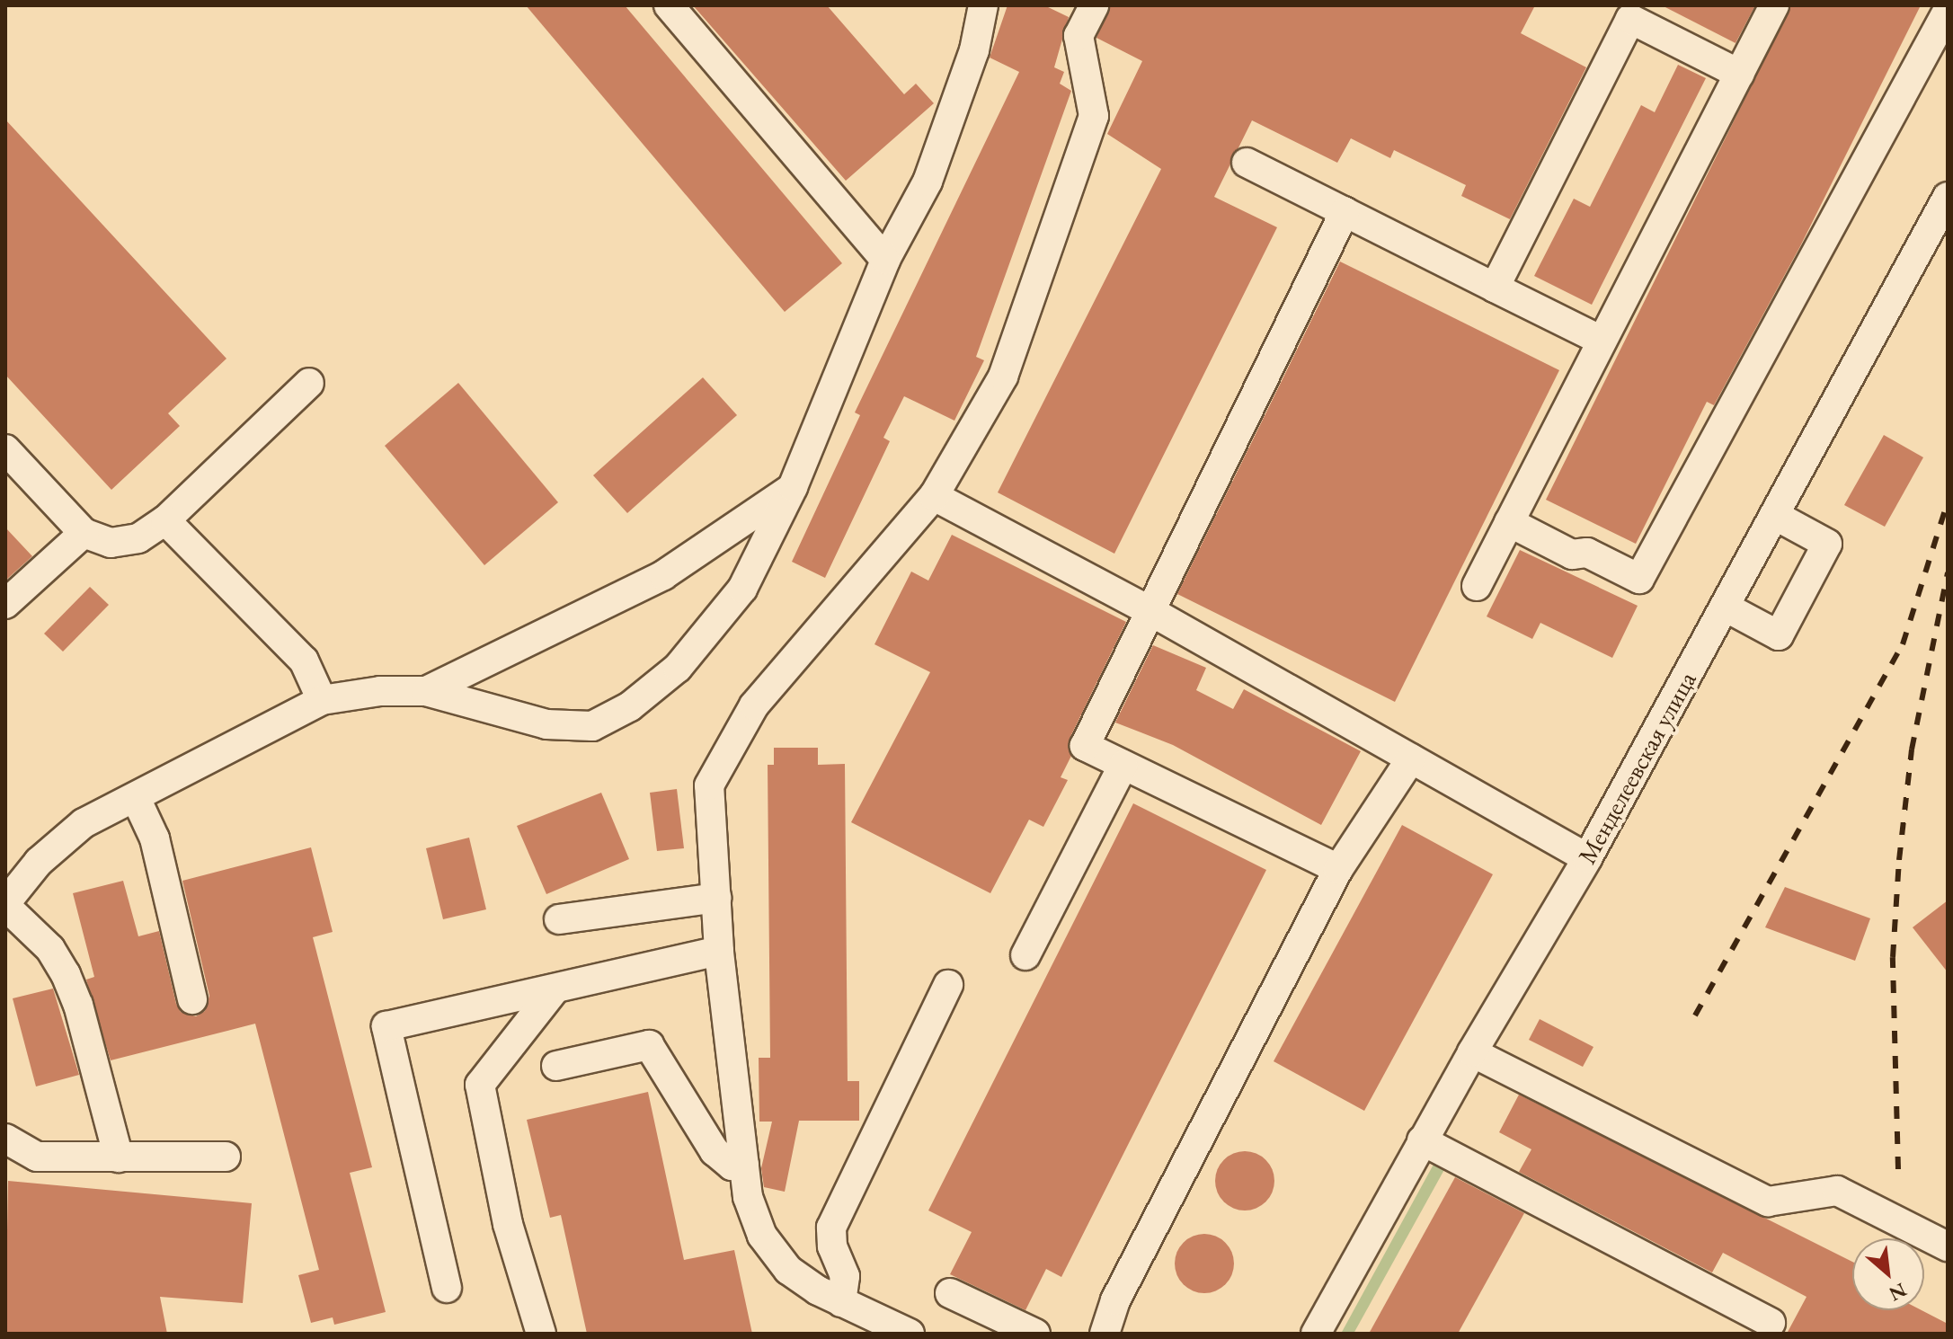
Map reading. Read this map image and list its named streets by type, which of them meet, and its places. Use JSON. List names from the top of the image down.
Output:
{
  "streets": {
    "street": ["Менделеевская улица"]
  },
  "north": "bottom right"
}
